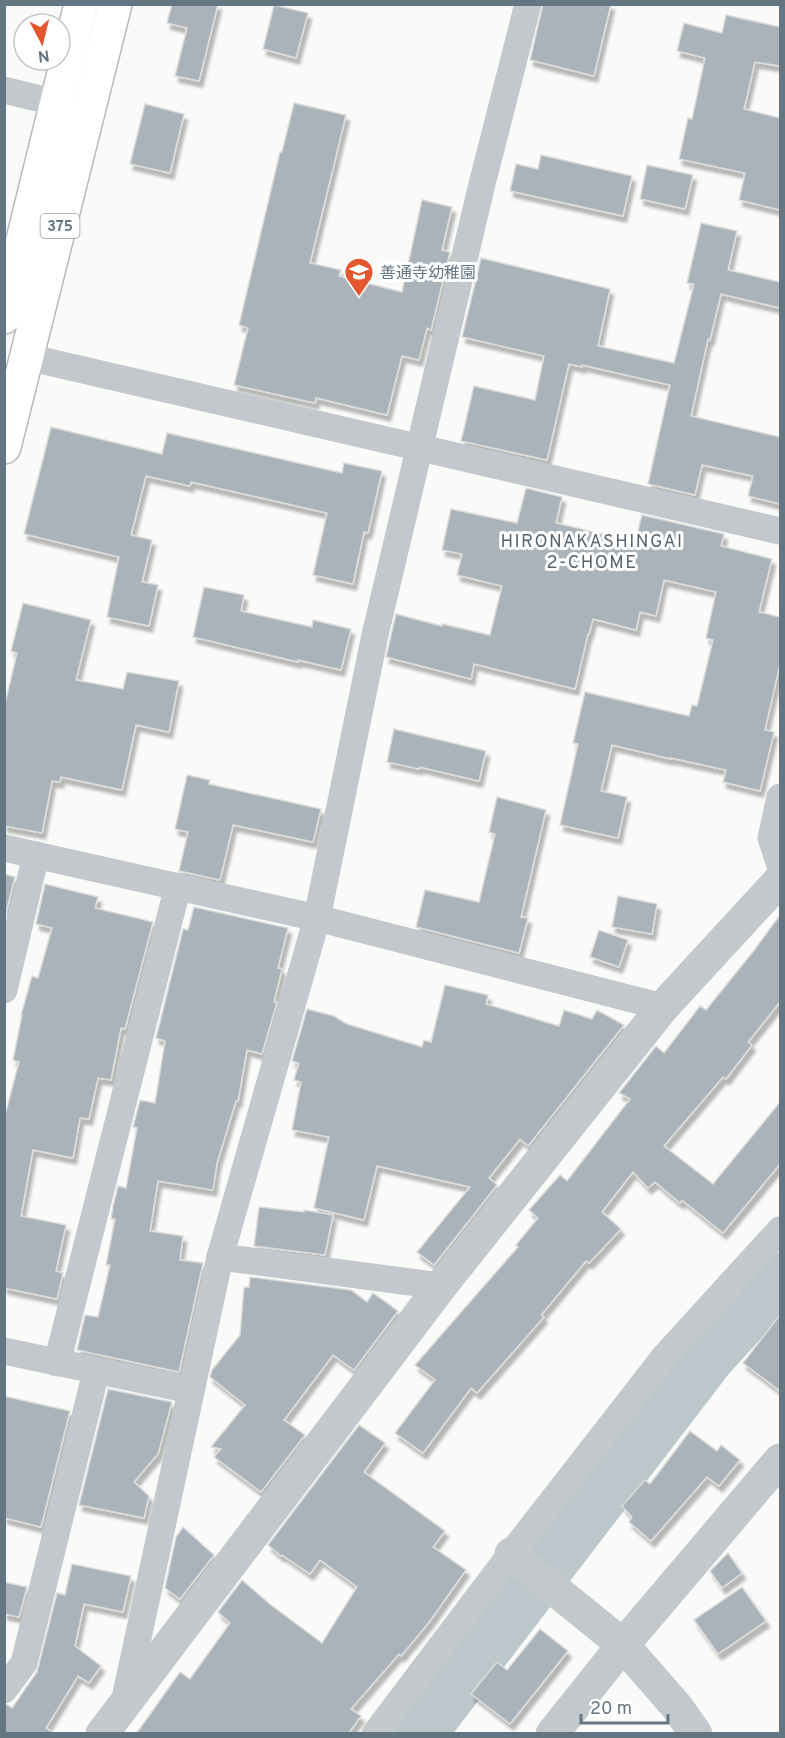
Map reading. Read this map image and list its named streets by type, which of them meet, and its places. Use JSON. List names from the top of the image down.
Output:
{
  "streets": {
    "highway": ["375"]
  },
  "districts": ["HIRONAKASHINGAI 2-CHOME"],
  "places": {
    "school or university": ["善通寺幼稚園"]
  },
  "scale_bar": "20 m",
  "north": "bottom"
}
